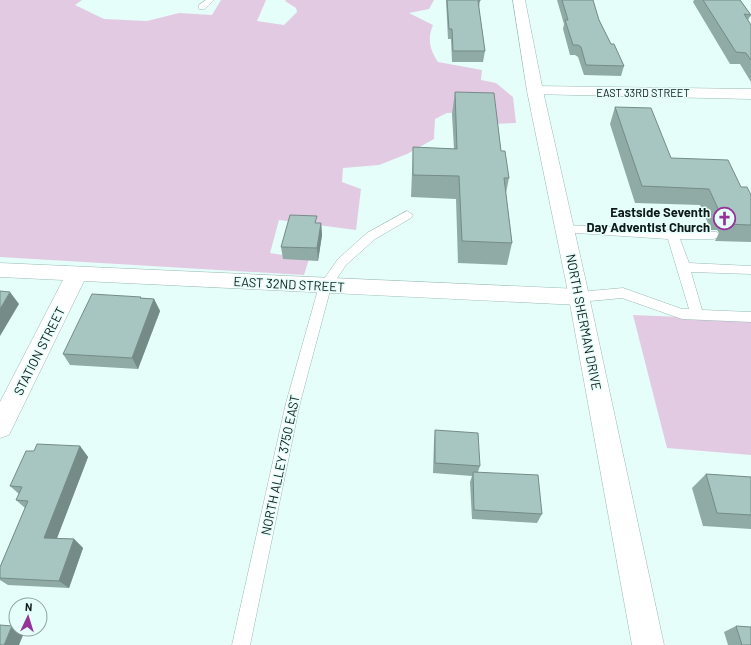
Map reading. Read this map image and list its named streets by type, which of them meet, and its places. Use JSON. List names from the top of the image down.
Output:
{
  "streets": {
    "street": [
      "EAST 33RD STREET",
      "EAST 32ND STREET",
      "NORTH SHERMAN DRIVE",
      "STATION STREET"
    ],
    "lane": ["NORTH ALLEY 3750 EAST"]
  },
  "crossings": [
    ["EAST 33RD STREET", "NORTH SHERMAN DRIVE"],
    ["EAST 32ND STREET", "NORTH SHERMAN DRIVE"],
    ["EAST 32ND STREET", "STATION STREET"],
    ["EAST 32ND STREET", "NORTH ALLEY 3750 EAST"]
  ],
  "places": {
    "church": ["Eastside Seventh Day Adventist Church"]
  },
  "north": "top"
}
